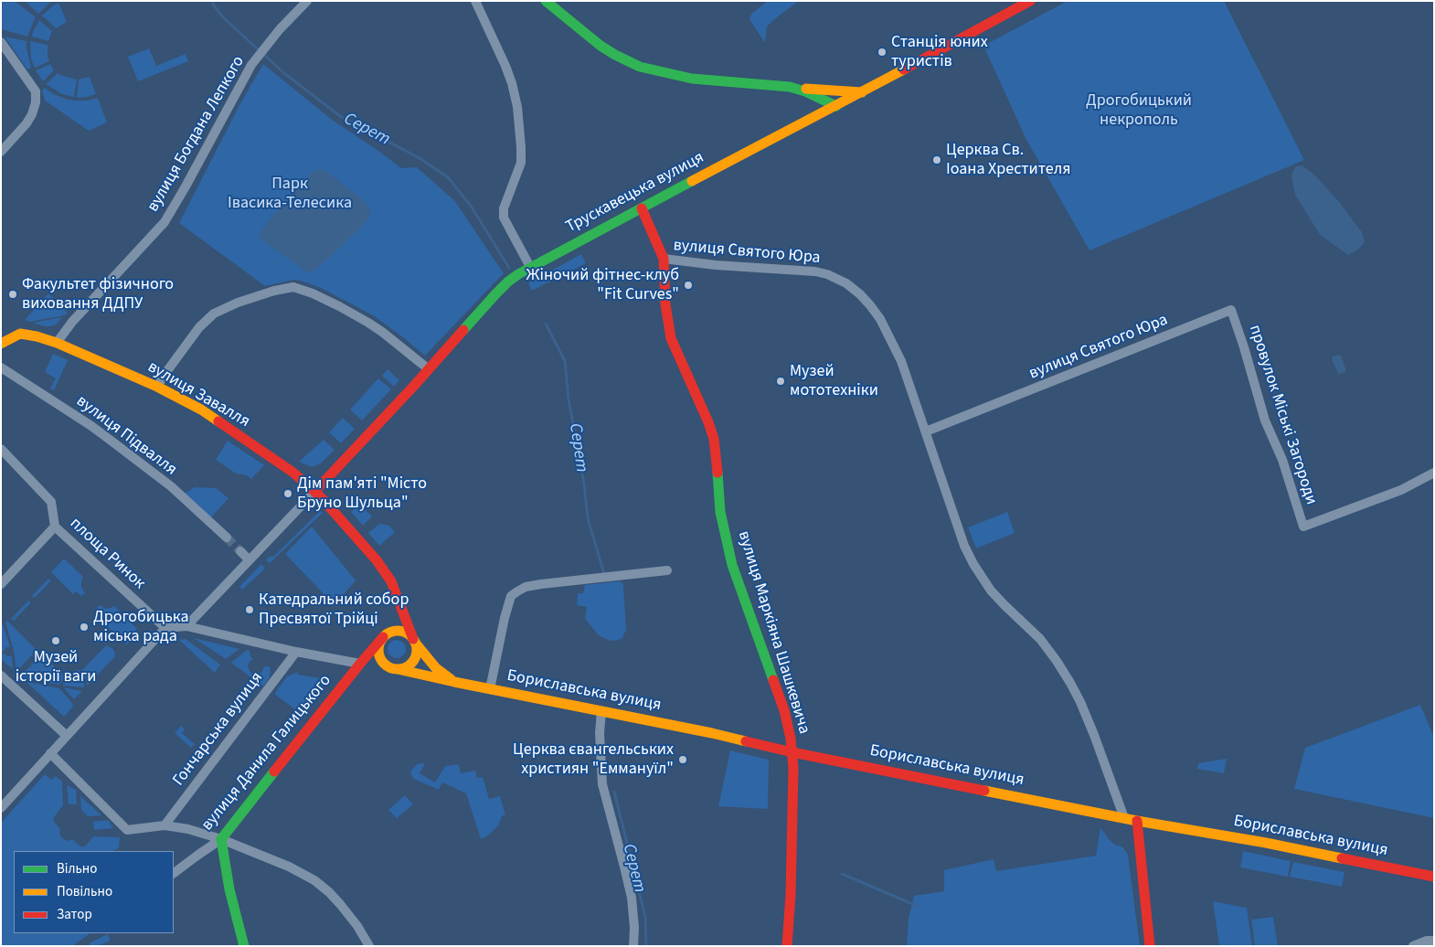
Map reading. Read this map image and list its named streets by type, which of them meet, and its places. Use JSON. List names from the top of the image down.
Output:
{
  "streets": {
    "street": [
      "вулиця Богдана Лепкого",
      "Трускавецька вулиця",
      "вулиця Святого Юра",
      "вулиця Завалля",
      "провулок Міські Загороди",
      "вулиця Підвалля",
      "площа Ринок",
      "вулиця Маркіяна Шашкевича",
      "Бориславська вулиця",
      "Гончарська вулиця",
      "вулиця Данила Галицького"
    ]
  },
  "crossings": [
    ["вулиця Богдана Лепкого", "вулиця Завалля"],
    ["Трускавецька вулиця", "вулиця Завалля"],
    ["Трускавецька вулиця", "вулиця Маркіяна Шашкевича"],
    ["вулиця Святого Юра", "провулок Міські Загороди"],
    ["вулиця Святого Юра", "вулиця Маркіяна Шашкевича"],
    ["вулиця Святого Юра", "Бориславська вулиця"],
    ["вулиця Завалля", "Бориславська вулиця"],
    ["вулиця Завалля", "вулиця Данила Галицького"],
    ["вулиця Маркіяна Шашкевича", "Бориславська вулиця"],
    ["Бориславська вулиця", "вулиця Данила Галицького"]
  ],
  "water": ["Серет"],
  "parks": ["Дрогобицький некрополь", "Парк Івасика-Телесика"],
  "places": [
    "Станція юних туристів",
    "Церква Св. Іоана Хрестителя",
    "Жіночий фітнес-клуб \"Fit Curves\"",
    "Факультет фізичного виховання ДДПУ",
    "Музей мототехніки",
    "Дім пам'яті \"Місто Бруно Шульца\"",
    "Катедральний собор Пресвятої Трійці",
    "Дрогобицька міська рада",
    "Музей історії ваги",
    "Церква євангельських християн \"Еммануїл\""
  ],
  "legend": ["Вільно", "Повільно", "Затор"]
}
